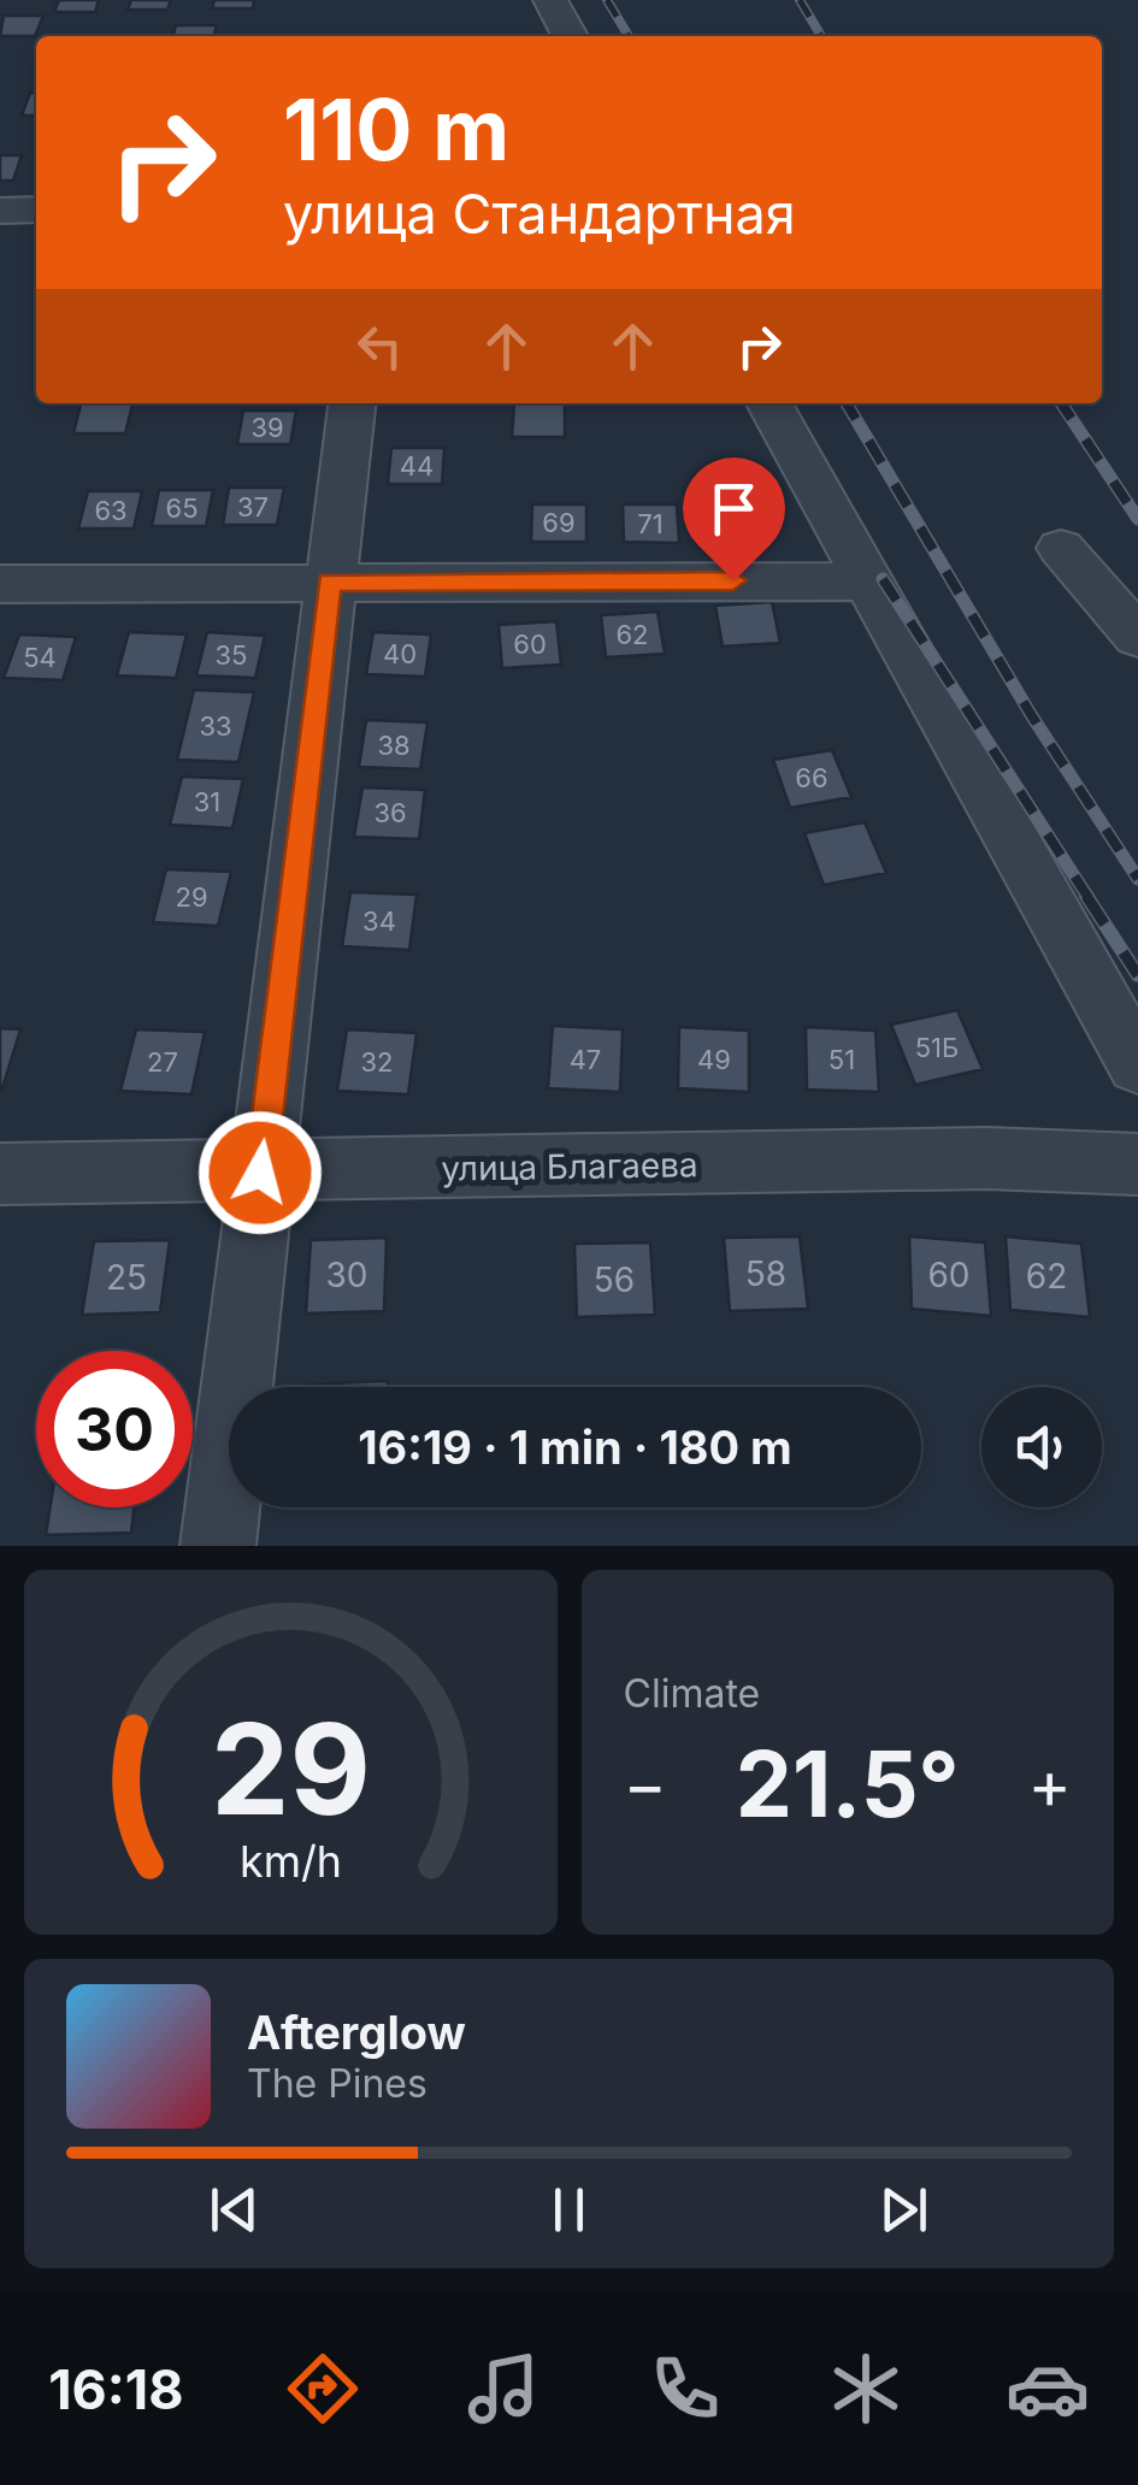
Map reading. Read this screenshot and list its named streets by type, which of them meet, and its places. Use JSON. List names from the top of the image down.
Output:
{
  "streets": {
    "street": ["улица Благаева"]
  },
  "house_numbers": [
    "39",
    "44",
    "37",
    "65",
    "63",
    "69",
    "71",
    "62",
    "60",
    "40",
    "35",
    "54",
    "33",
    "38",
    "66",
    "31",
    "36",
    "29",
    "34",
    "51Б",
    "47",
    "49",
    "51",
    "27",
    "32",
    "58",
    "30",
    "60",
    "62",
    "25",
    "56"
  ],
  "page": {
    "turn": ["110 m", "улица Стандартная"],
    "limit": "30",
    "trip": "16:19 · 1 min · 180 m",
    "tile": "Climate",
    "heat": ["−", "21.5°", "+"],
    "song": ["Afterglow", "The Pines"],
    "tabs": "16:18",
    "gauge": ["29", "km/h"]
  }
}
